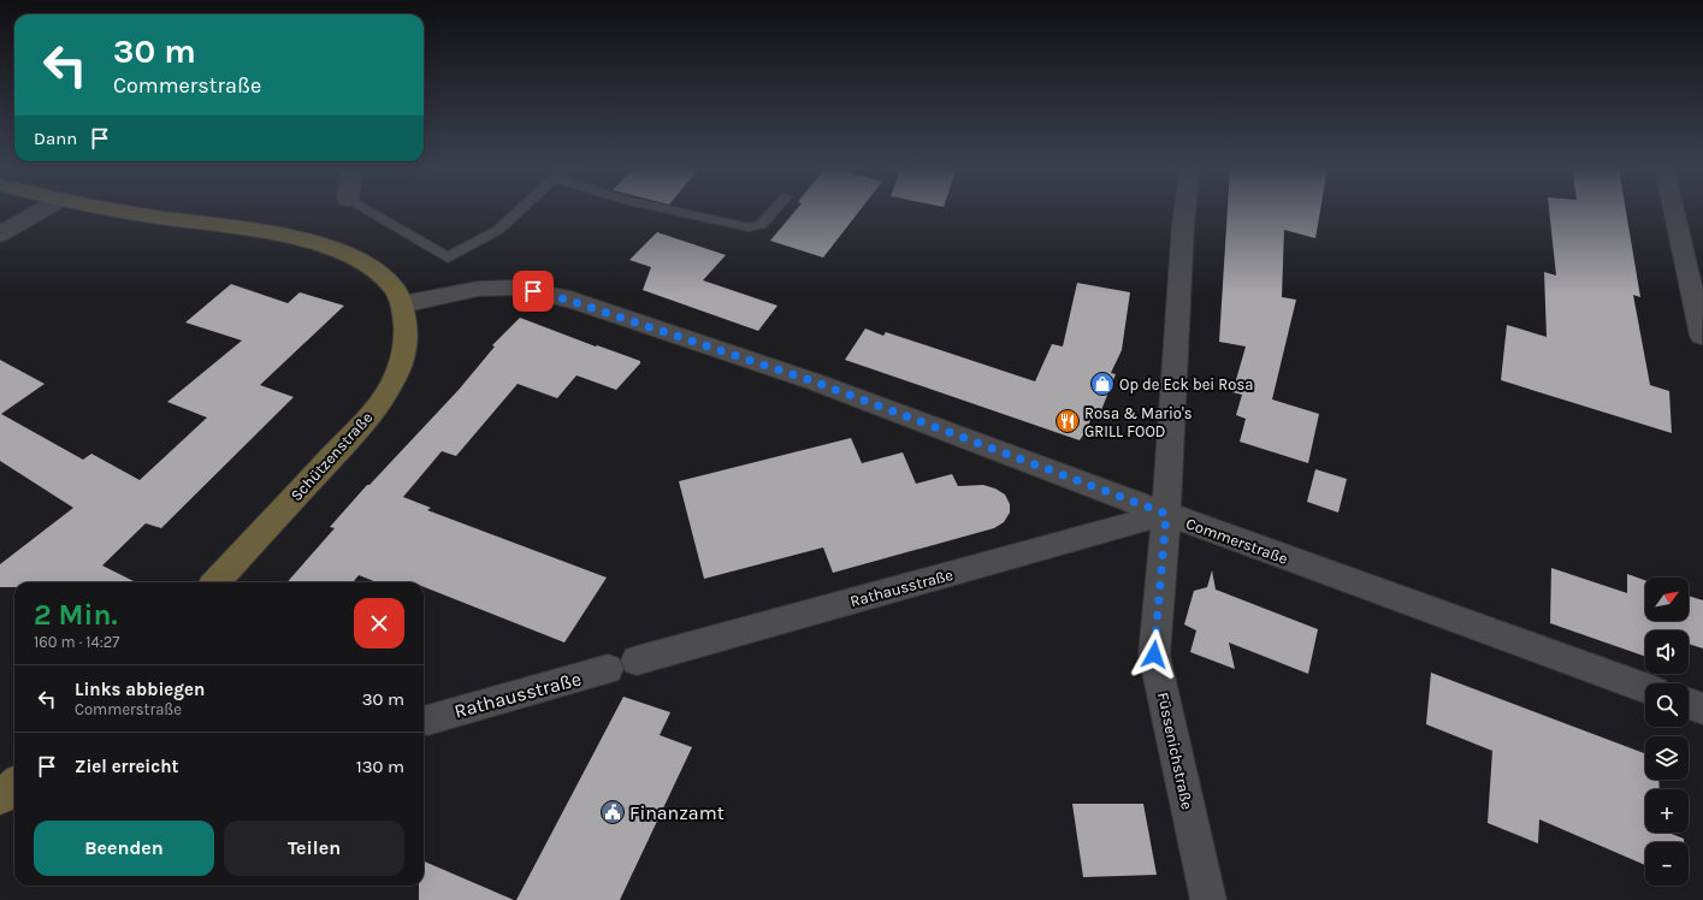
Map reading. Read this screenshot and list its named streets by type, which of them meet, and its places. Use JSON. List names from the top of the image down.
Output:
{
  "streets": {
    "main road": ["Schützenstraße"],
    "street": ["Commerstraße", "Rathausstraße", "Füssenichstraße"]
  },
  "crossings": [
    ["Schützenstraße", "Commerstraße"],
    ["Commerstraße", "Rathausstraße"],
    ["Commerstraße", "Füssenichstraße"],
    ["Rathausstraße", "Füssenichstraße"]
  ],
  "places": {
    "shop": ["Op de Eck bei Rosa"],
    "restaurant": ["Rosa & Mario's GRILL FOOD"],
    "public building": ["Finanzamt"]
  },
  "north": "top right",
  "page": {
    "turn": ["30 m", "Commerstraße"],
    "then": "Dann",
    "map_buttons": ["+", "−"],
    "heading": ["2 Min.", "160 m · 14:27"],
    "list": [
      {
        "name": "Links abbiegen",
        "note": "Commerstraße",
        "value": "30 m"
      },
      {
        "name": "Ziel erreicht",
        "value": "130 m"
      }
    ],
    "buttons": ["Beenden", "Teilen"]
  }
}
